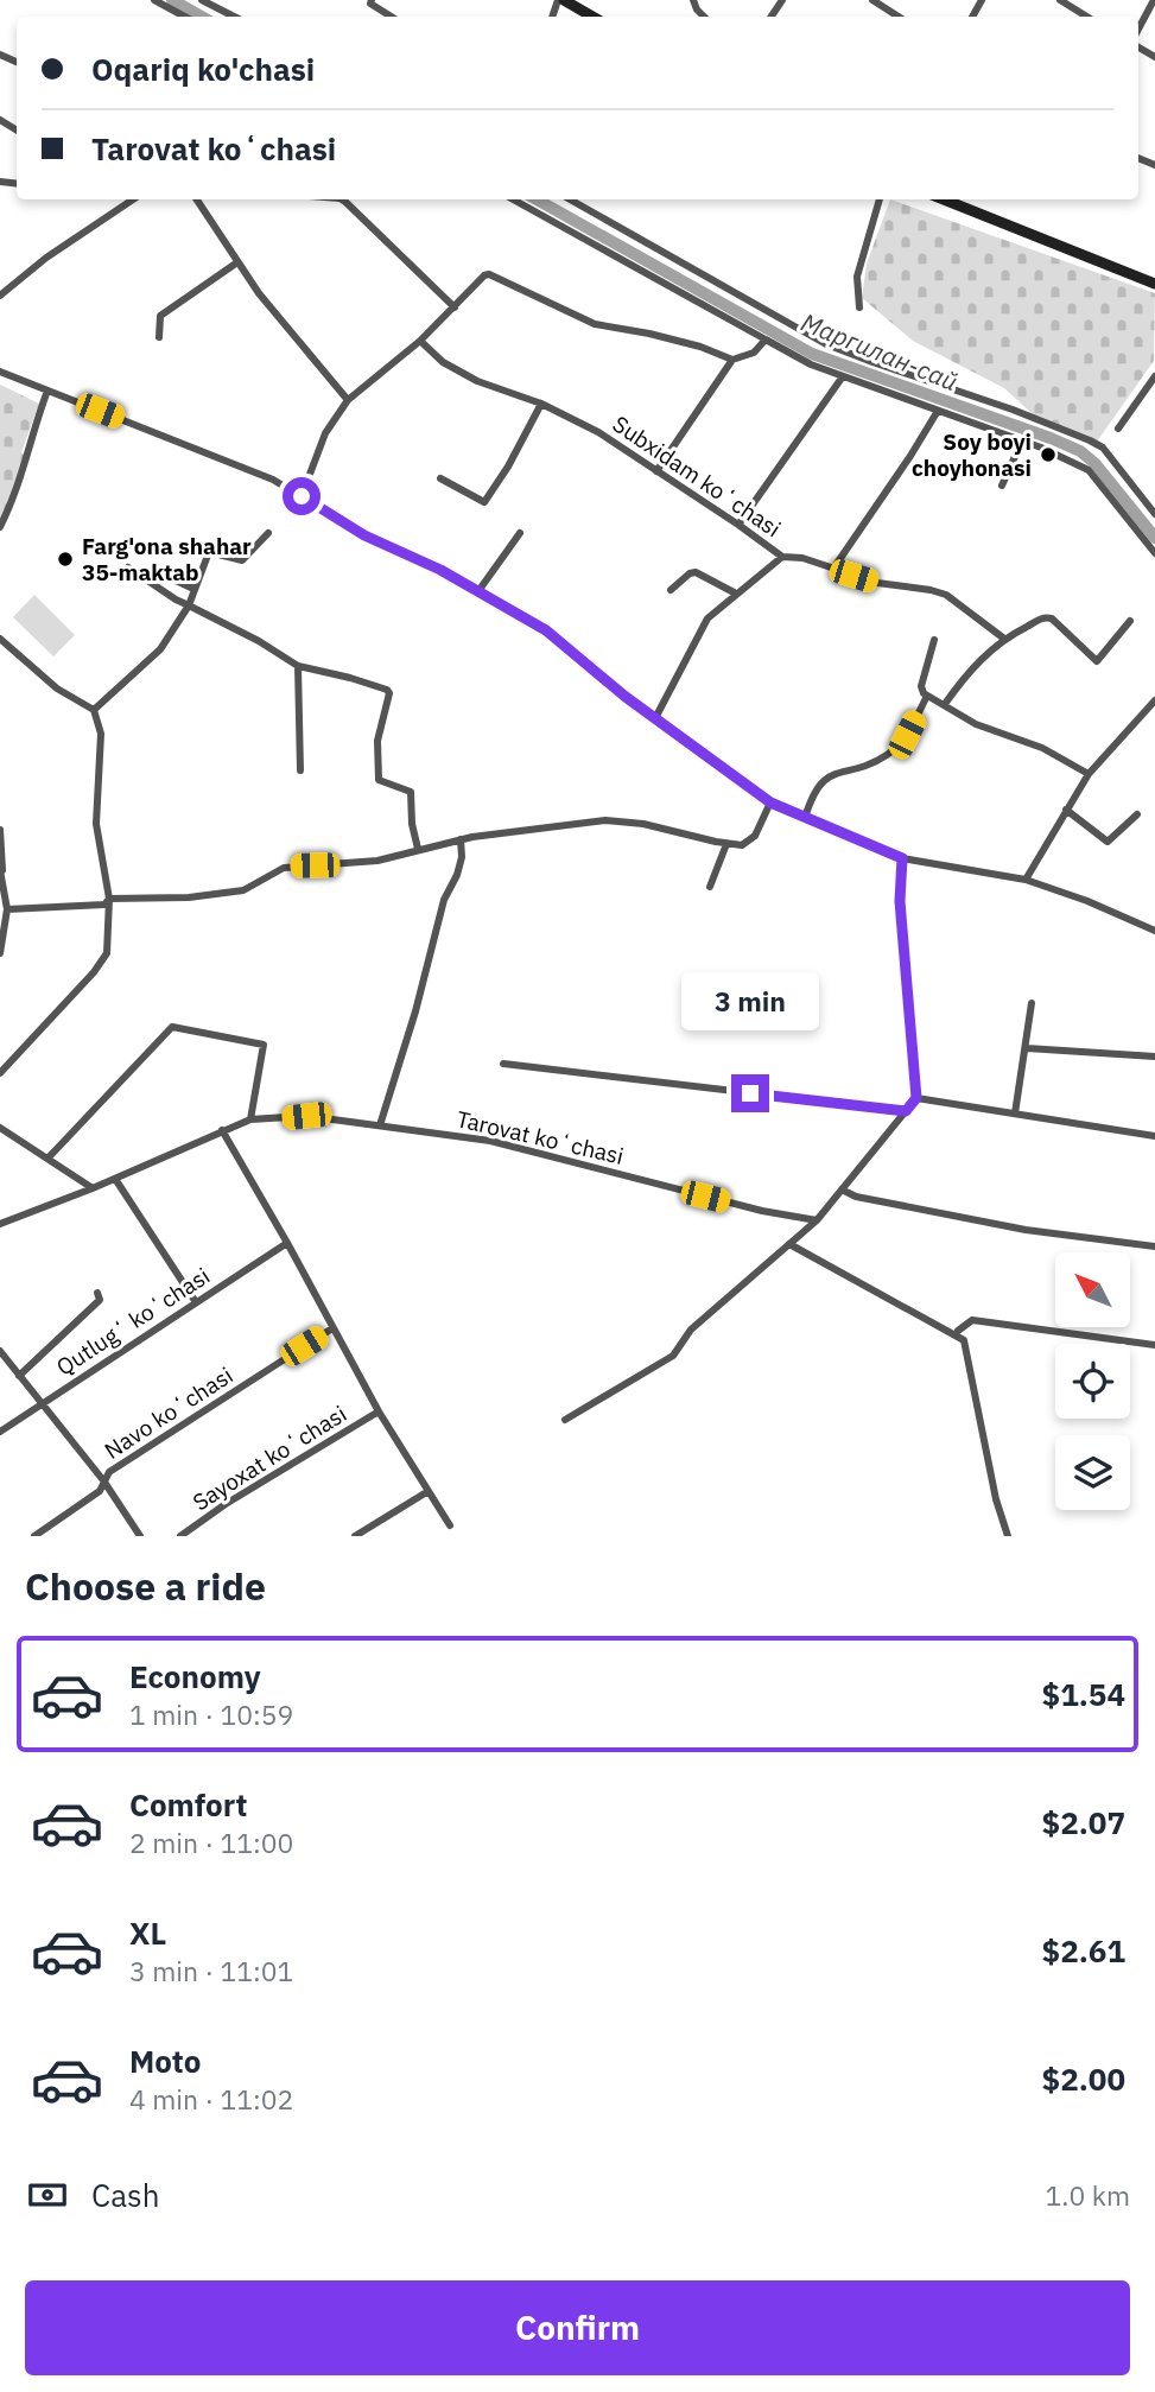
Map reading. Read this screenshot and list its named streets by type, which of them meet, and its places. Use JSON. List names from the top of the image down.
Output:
{
  "streets": {
    "street": [
      "Subxidam koʻchasi",
      "Tarovat koʻchasi",
      "Qutlugʻ koʻchasi",
      "Navo koʻchasi",
      "Sayoxat koʻchasi"
    ]
  },
  "water": ["Маргилан-сай"],
  "places": ["Soy boyi choyhonasi", "Farg'ona shahar 35-maktab"],
  "north": "top left",
  "page": {
    "banner": ["Oqariq ko'chasi", "Tarovat koʻchasi"],
    "bubble": "3 min",
    "heading": "Choose a ride",
    "list": [
      {
        "name": "Economy",
        "note": "1 min · 10:59",
        "value": "$1.54"
      },
      {
        "name": "Comfort",
        "note": "2 min · 11:00",
        "value": "$2.07"
      },
      {
        "name": "XL",
        "note": "3 min · 11:01",
        "value": "$2.61"
      },
      {
        "name": "Moto",
        "note": "4 min · 11:02",
        "value": "$2.00"
      }
    ],
    "pay": ["Cash", "1.0 km"],
    "buttons": "Confirm"
  }
}
